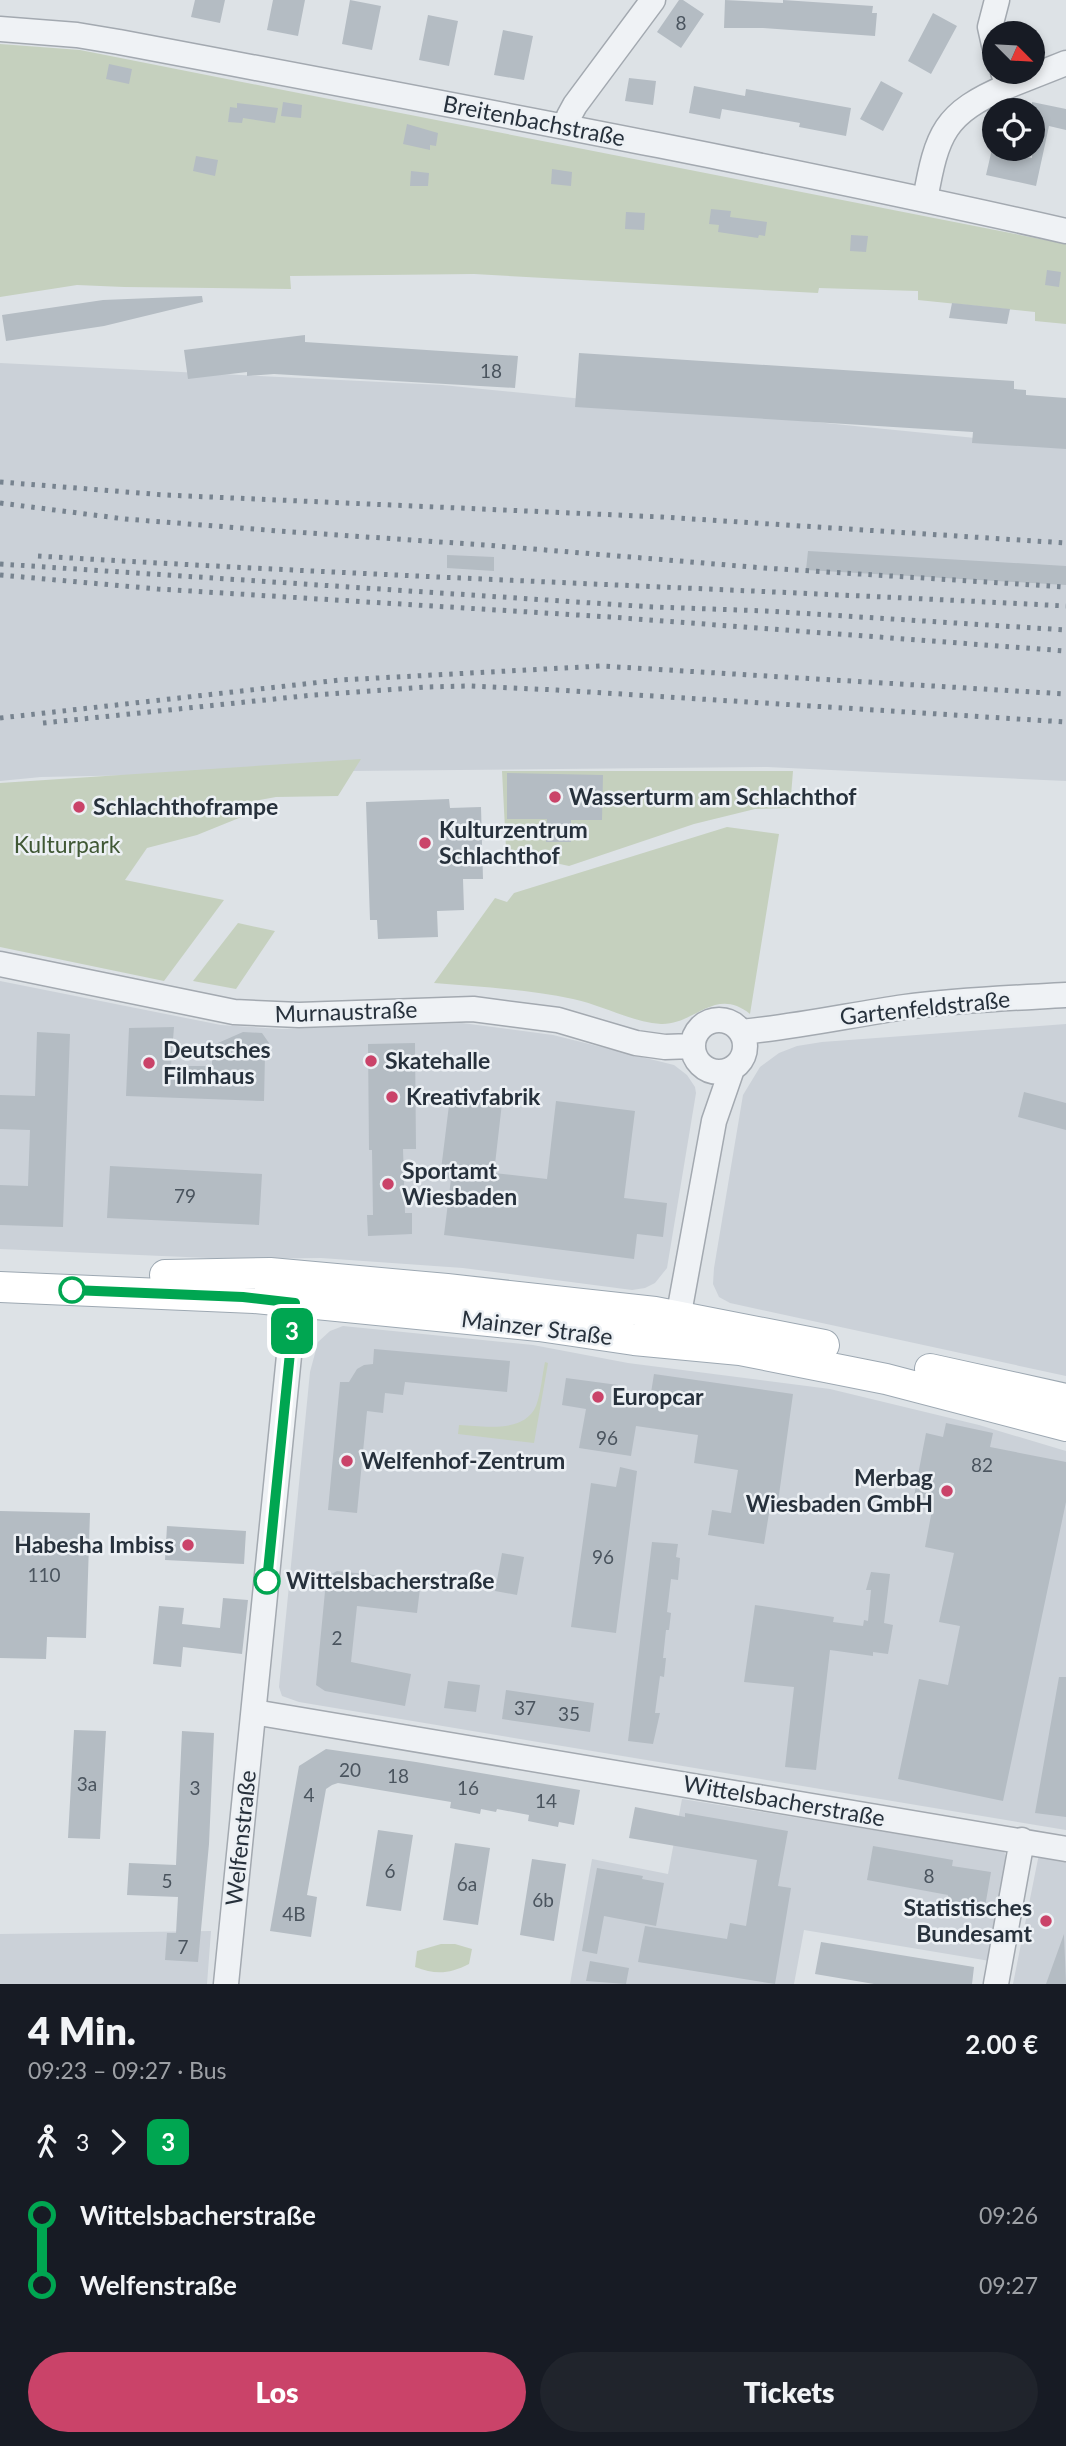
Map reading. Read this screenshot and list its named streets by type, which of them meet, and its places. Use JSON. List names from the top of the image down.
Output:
{
  "streets": {
    "main road": ["Mainzer Straße"],
    "street": [
      "Breitenbachstraße",
      "Gartenfeldstraße",
      "Murnaustraße",
      "Wittelsbacherstraße",
      "Welfenstraße"
    ]
  },
  "crossings": [
    ["Mainzer Straße", "Welfenstraße"],
    ["Wittelsbacherstraße", "Welfenstraße"]
  ],
  "parks": ["Kulturpark"],
  "places": [
    "Wasserturm am Schlachthof",
    "Schlachthoframpe",
    "Kulturzentrum Schlachthof",
    "Skatehalle",
    "Deutsches Filmhaus",
    "Kreativfabrik",
    "Sportamt Wiesbaden",
    "Europcar",
    "Welfenhof-Zentrum",
    "Merbag Wiesbaden GmbH",
    "Habesha Imbiss",
    "Wittelsbacherstraße",
    "Statistisches Bundesamt"
  ],
  "lines": ["bus line 3"],
  "house_numbers": [
    "8",
    "18",
    "79",
    "96",
    "82",
    "96",
    "110",
    "2",
    "37",
    "35",
    "20",
    "18",
    "3a",
    "3",
    "16",
    "4",
    "14",
    "6",
    "8",
    "5",
    "6a",
    "6b",
    "4B",
    "7"
  ],
  "north": "bottom right",
  "page": {
    "on_map": "3",
    "heading": ["4 Min.", "09:23 – 09:27 · Bus", "2.00 €"],
    "legs": ["3", "3"],
    "list": [
      {
        "name": "Wittelsbacherstraße",
        "value": "09:26"
      },
      {
        "name": "Welfenstraße",
        "value": "09:27"
      }
    ],
    "buttons": ["Los", "Tickets"]
  }
}
